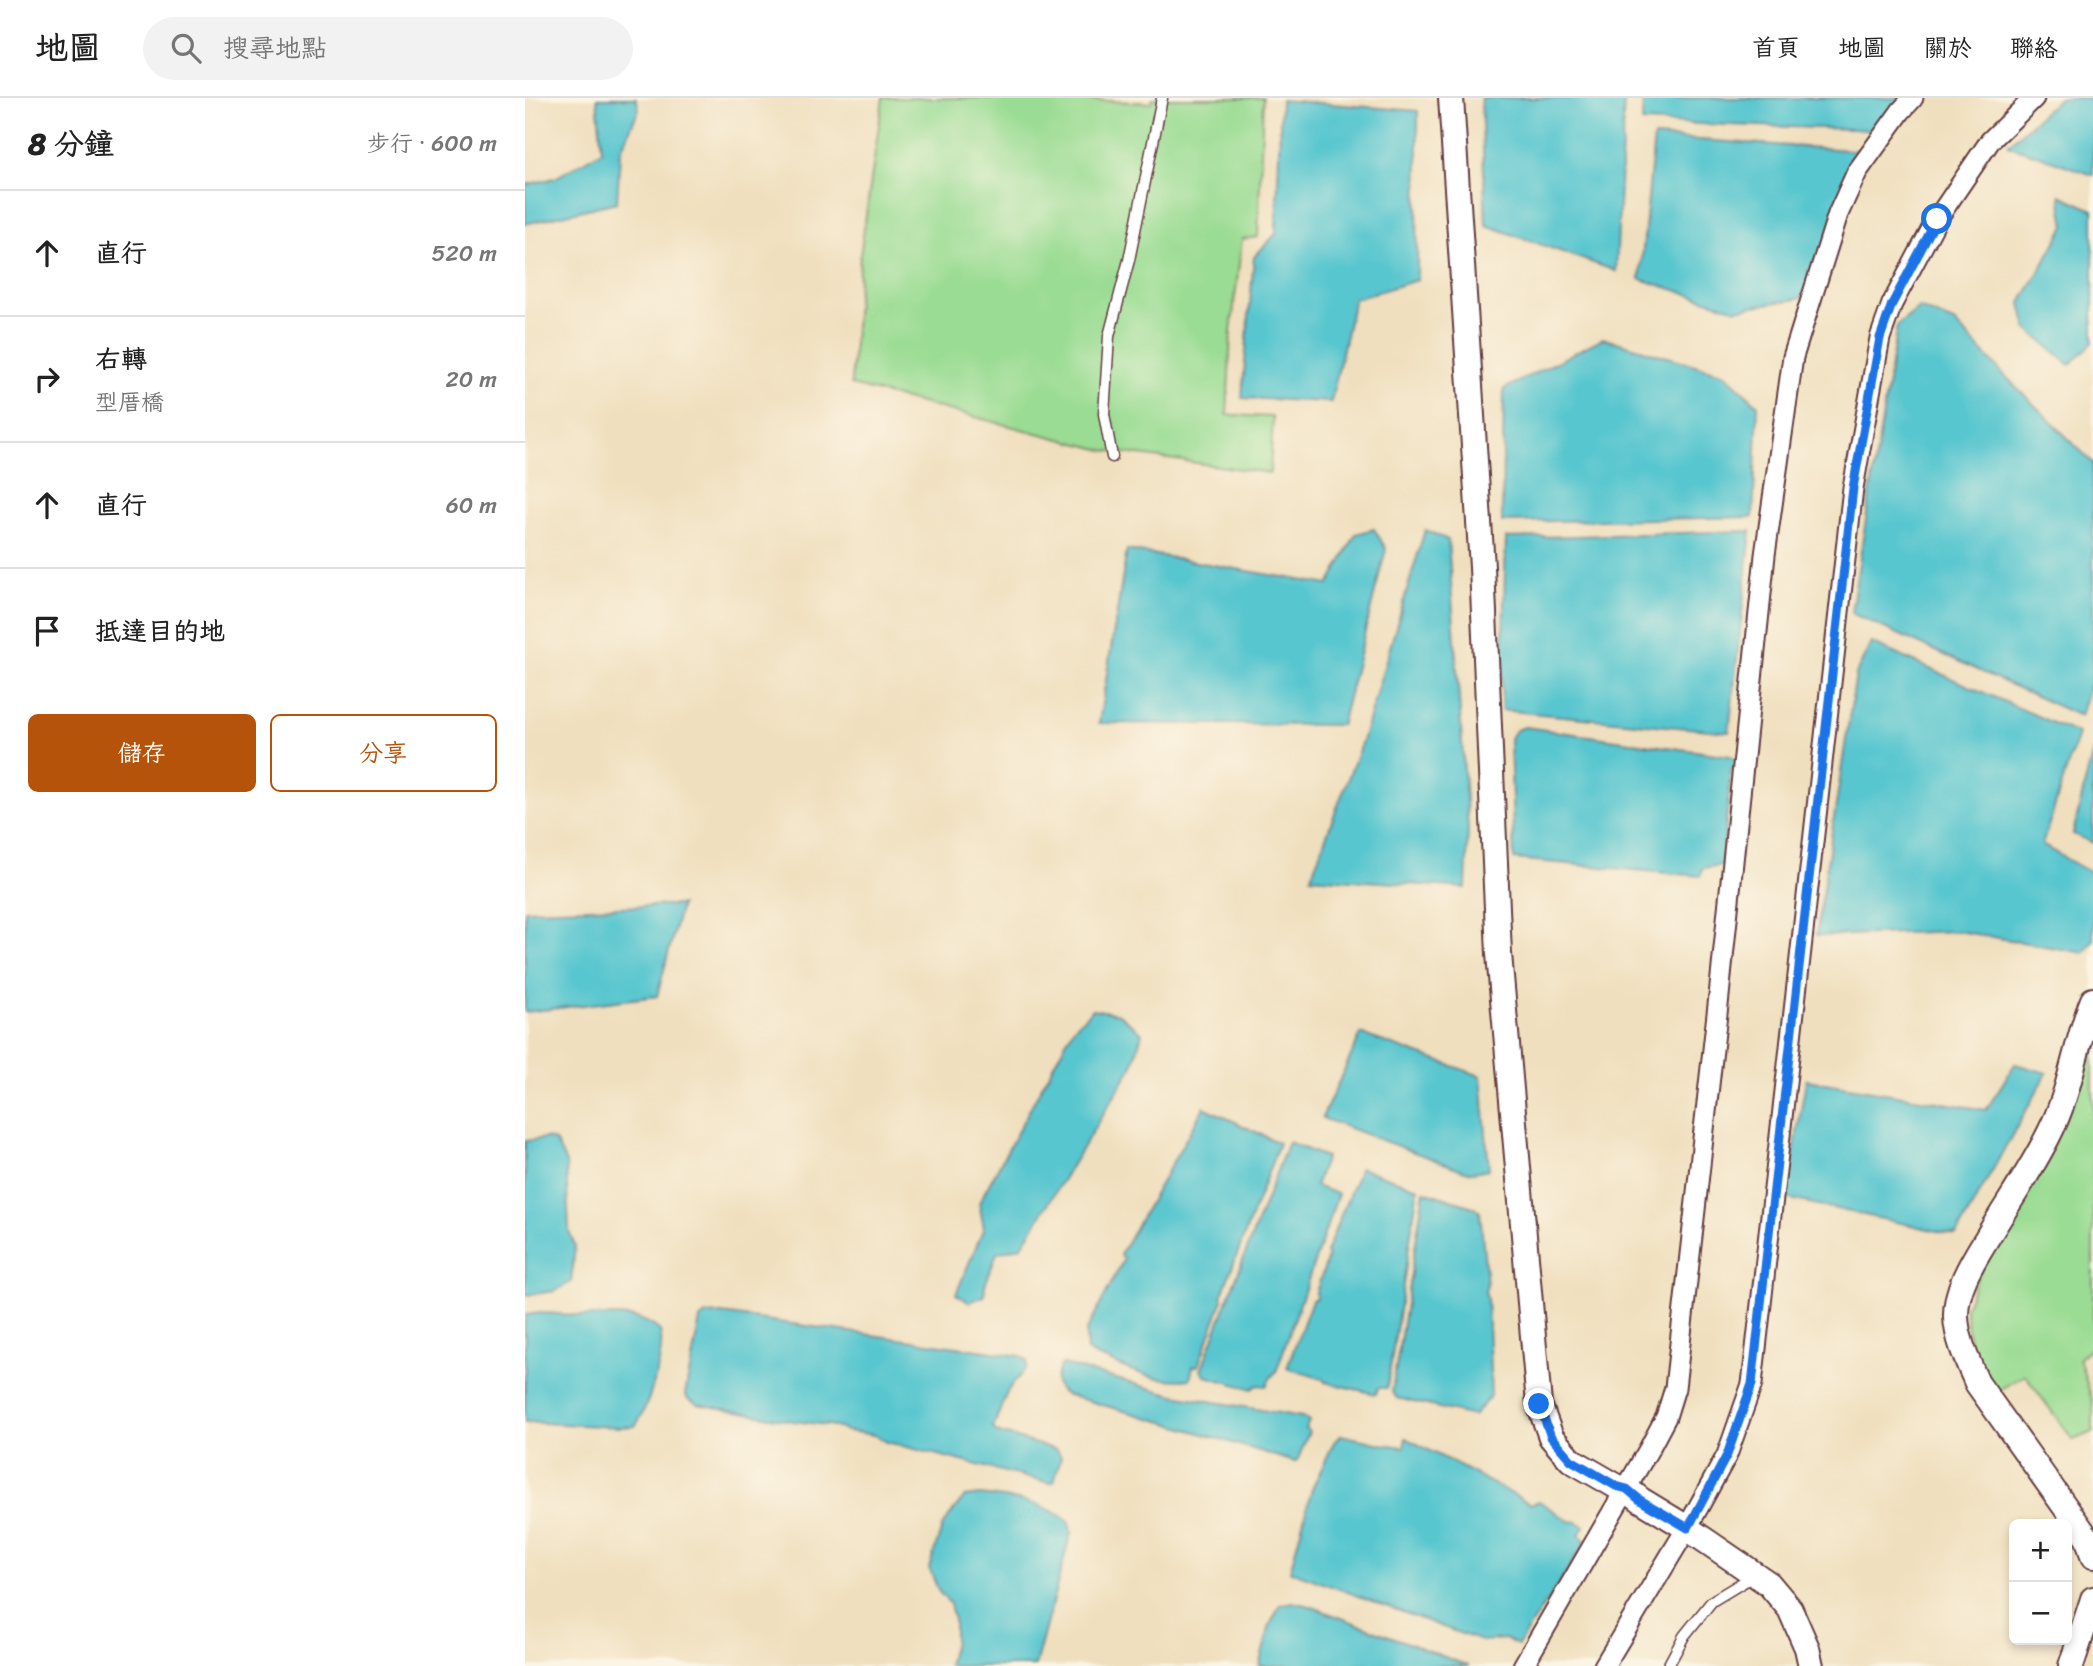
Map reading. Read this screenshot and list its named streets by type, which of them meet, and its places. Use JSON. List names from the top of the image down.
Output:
{
  "page": {
    "header": "地圖",
    "search": "搜尋地點",
    "nav": [
      "首頁",
      "地圖",
      "關於",
      "聯絡"
    ],
    "heading": ["8 分鐘", "步行 · 600 m"],
    "list": [
      ["直行", "520 m"],
      ["右轉", "型厝橋", "20 m"],
      ["直行", "60 m"],
      "抵達目的地"
    ],
    "buttons": ["儲存", "分享"],
    "map_buttons": ["+", "−"]
  }
}
